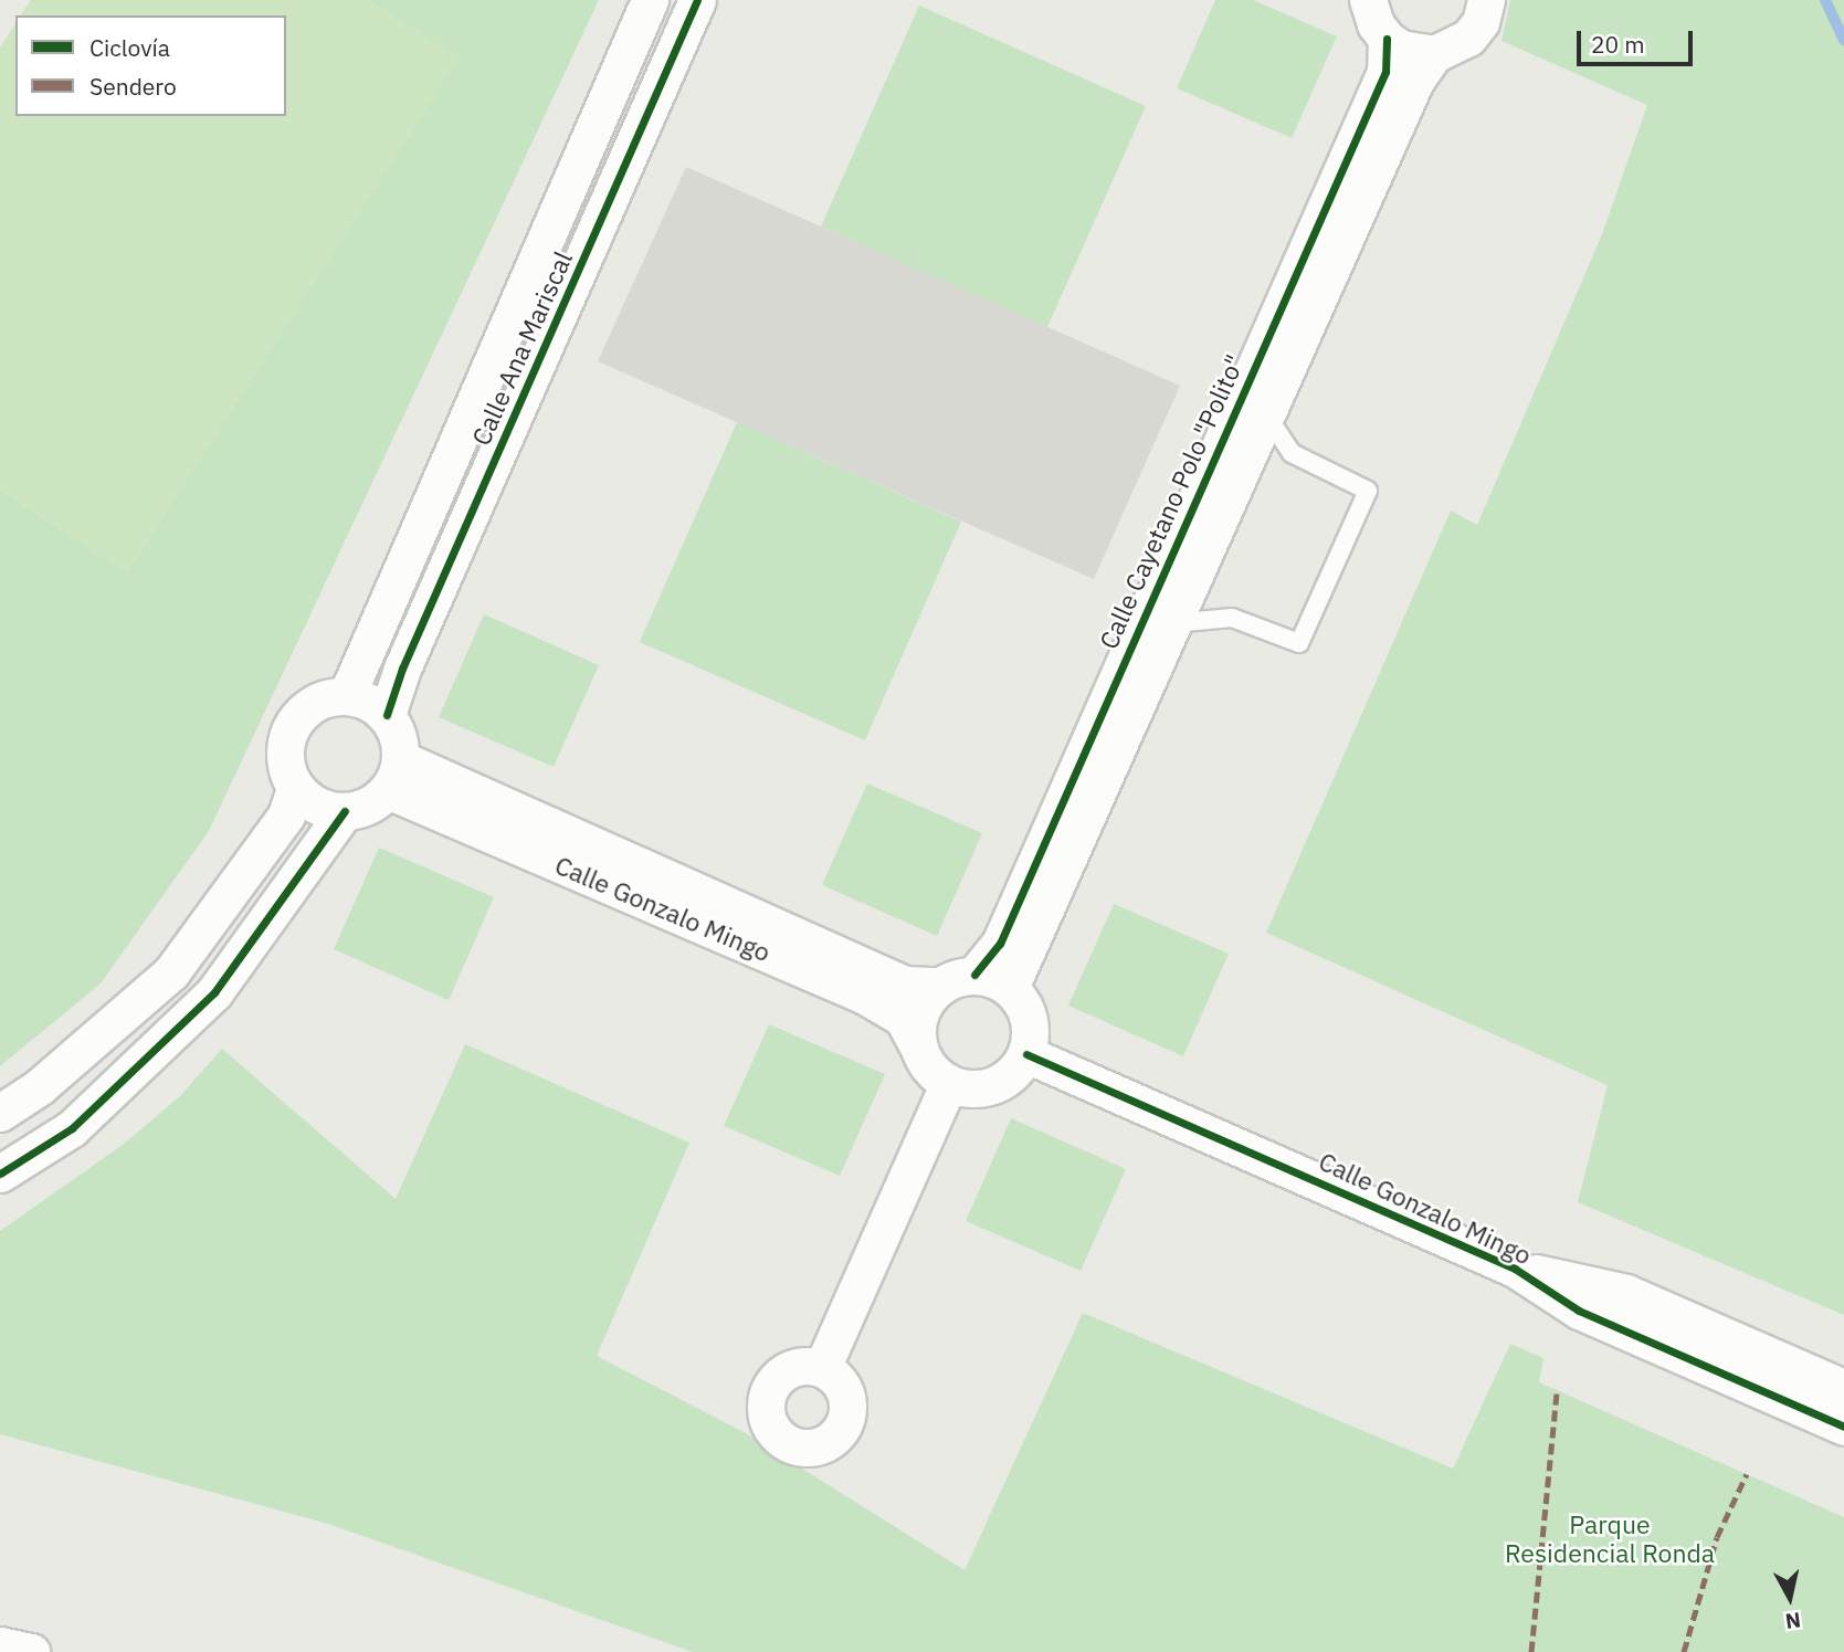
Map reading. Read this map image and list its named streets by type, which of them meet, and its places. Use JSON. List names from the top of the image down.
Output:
{
  "streets": {
    "street": ["Calle Ana Mariscal", "Calle Cayetano Polo \"Polito\"", "Calle Gonzalo Mingo"]
  },
  "crossings": [
    ["Calle Ana Mariscal", "Calle Gonzalo Mingo"],
    ["Calle Cayetano Polo \"Polito\"", "Calle Gonzalo Mingo"]
  ],
  "parks": ["Parque Residencial Ronda"],
  "legend": ["Ciclovía", "Sendero"],
  "scale_bar": "20 m",
  "north": "bottom"
}
